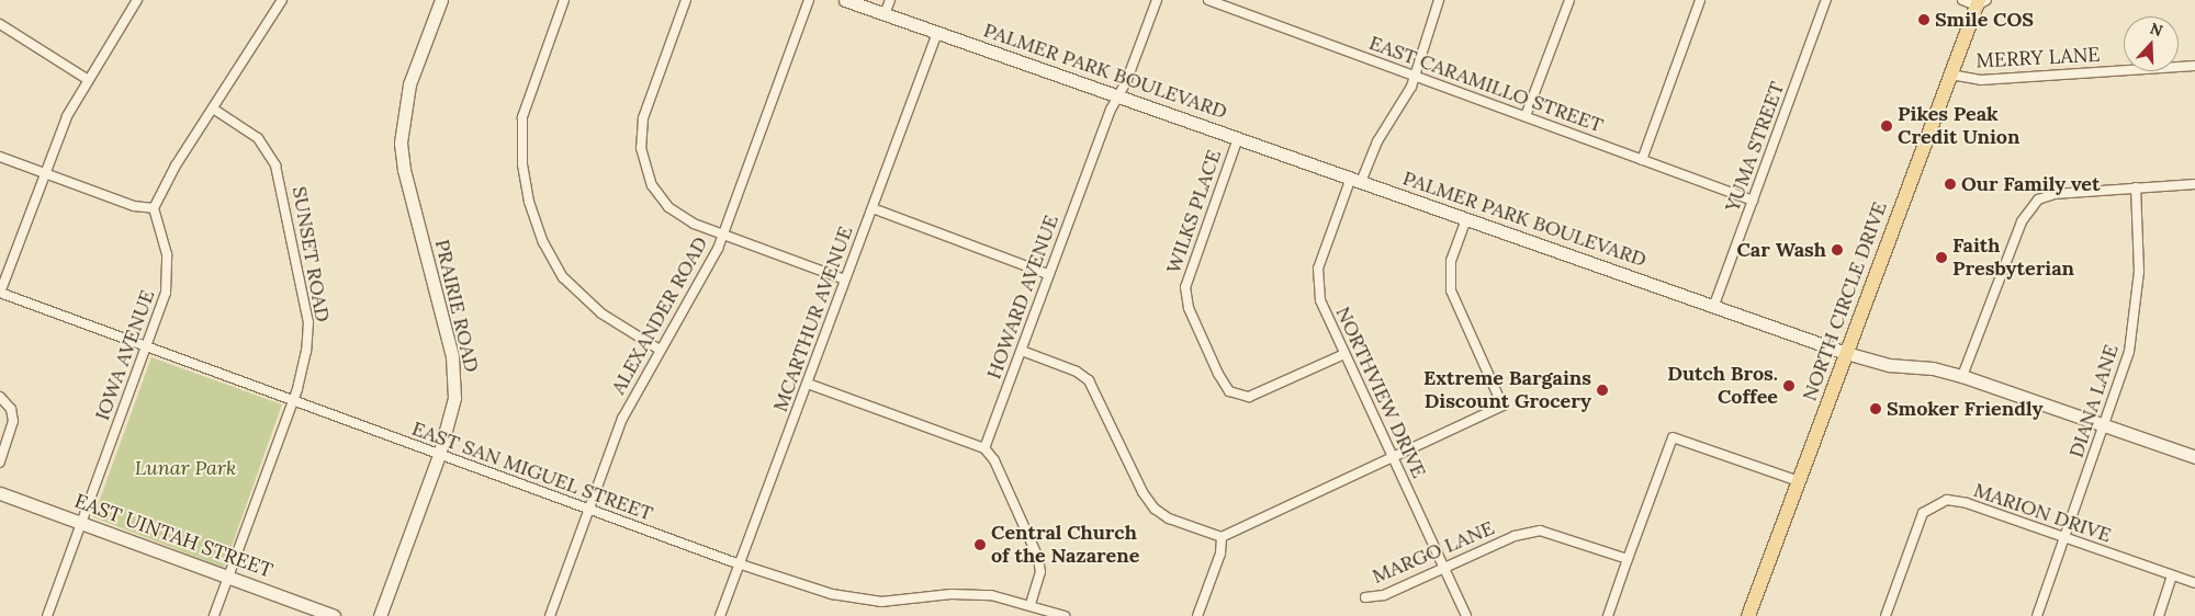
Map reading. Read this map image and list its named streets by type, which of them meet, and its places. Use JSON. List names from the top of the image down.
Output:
{
  "streets": {
    "main road": [
      "PALMER PARK BOULEVARD",
      "NORTH CIRCLE DRIVE",
      "PRAIRIE ROAD",
      "EAST UINTAH STREET"
    ],
    "street": [
      "MERRY LANE",
      "EAST CARAMILLO STREET",
      "YUMA STREET",
      "WILKS PLACE",
      "SUNSET ROAD",
      "HOWARD AVENUE",
      "ALEXANDER ROAD",
      "MCARTHUR AVENUE",
      "IOWA AVENUE",
      "NORTHVIEW DRIVE",
      "DIANA LANE",
      "EAST SAN MIGUEL STREET",
      "MARION DRIVE",
      "MARGO LANE"
    ]
  },
  "crossings": [
    ["MERRY LANE", "NORTH CIRCLE DRIVE"],
    ["PALMER PARK BOULEVARD", "YUMA STREET"],
    ["PALMER PARK BOULEVARD", "WILKS PLACE"],
    ["PALMER PARK BOULEVARD", "HOWARD AVENUE"],
    ["PALMER PARK BOULEVARD", "NORTH CIRCLE DRIVE"],
    ["PALMER PARK BOULEVARD", "MCARTHUR AVENUE"],
    ["PALMER PARK BOULEVARD", "NORTHVIEW DRIVE"],
    ["PALMER PARK BOULEVARD", "DIANA LANE"],
    ["EAST CARAMILLO STREET", "YUMA STREET"],
    ["EAST CARAMILLO STREET", "NORTHVIEW DRIVE"],
    ["WILKS PLACE", "NORTHVIEW DRIVE"],
    ["SUNSET ROAD", "EAST SAN MIGUEL STREET"],
    ["SUNSET ROAD", "EAST UINTAH STREET"],
    ["PRAIRIE ROAD", "EAST SAN MIGUEL STREET"],
    ["ALEXANDER ROAD", "EAST SAN MIGUEL STREET"],
    ["MCARTHUR AVENUE", "EAST SAN MIGUEL STREET"],
    ["IOWA AVENUE", "EAST SAN MIGUEL STREET"],
    ["IOWA AVENUE", "EAST UINTAH STREET"],
    ["NORTHVIEW DRIVE", "MARGO LANE"],
    ["DIANA LANE", "MARION DRIVE"]
  ],
  "parks": ["Lunar Park"],
  "places": [
    "Smile COS",
    "Pikes Peak Credit Union",
    "Our Family vet",
    "Car Wash",
    "Faith Presbyterian",
    "Dutch Bros. Coffee",
    "Extreme Bargains Discount Grocery",
    "Smoker Friendly",
    "Central Church of the Nazarene"
  ],
  "north": "top"
}
